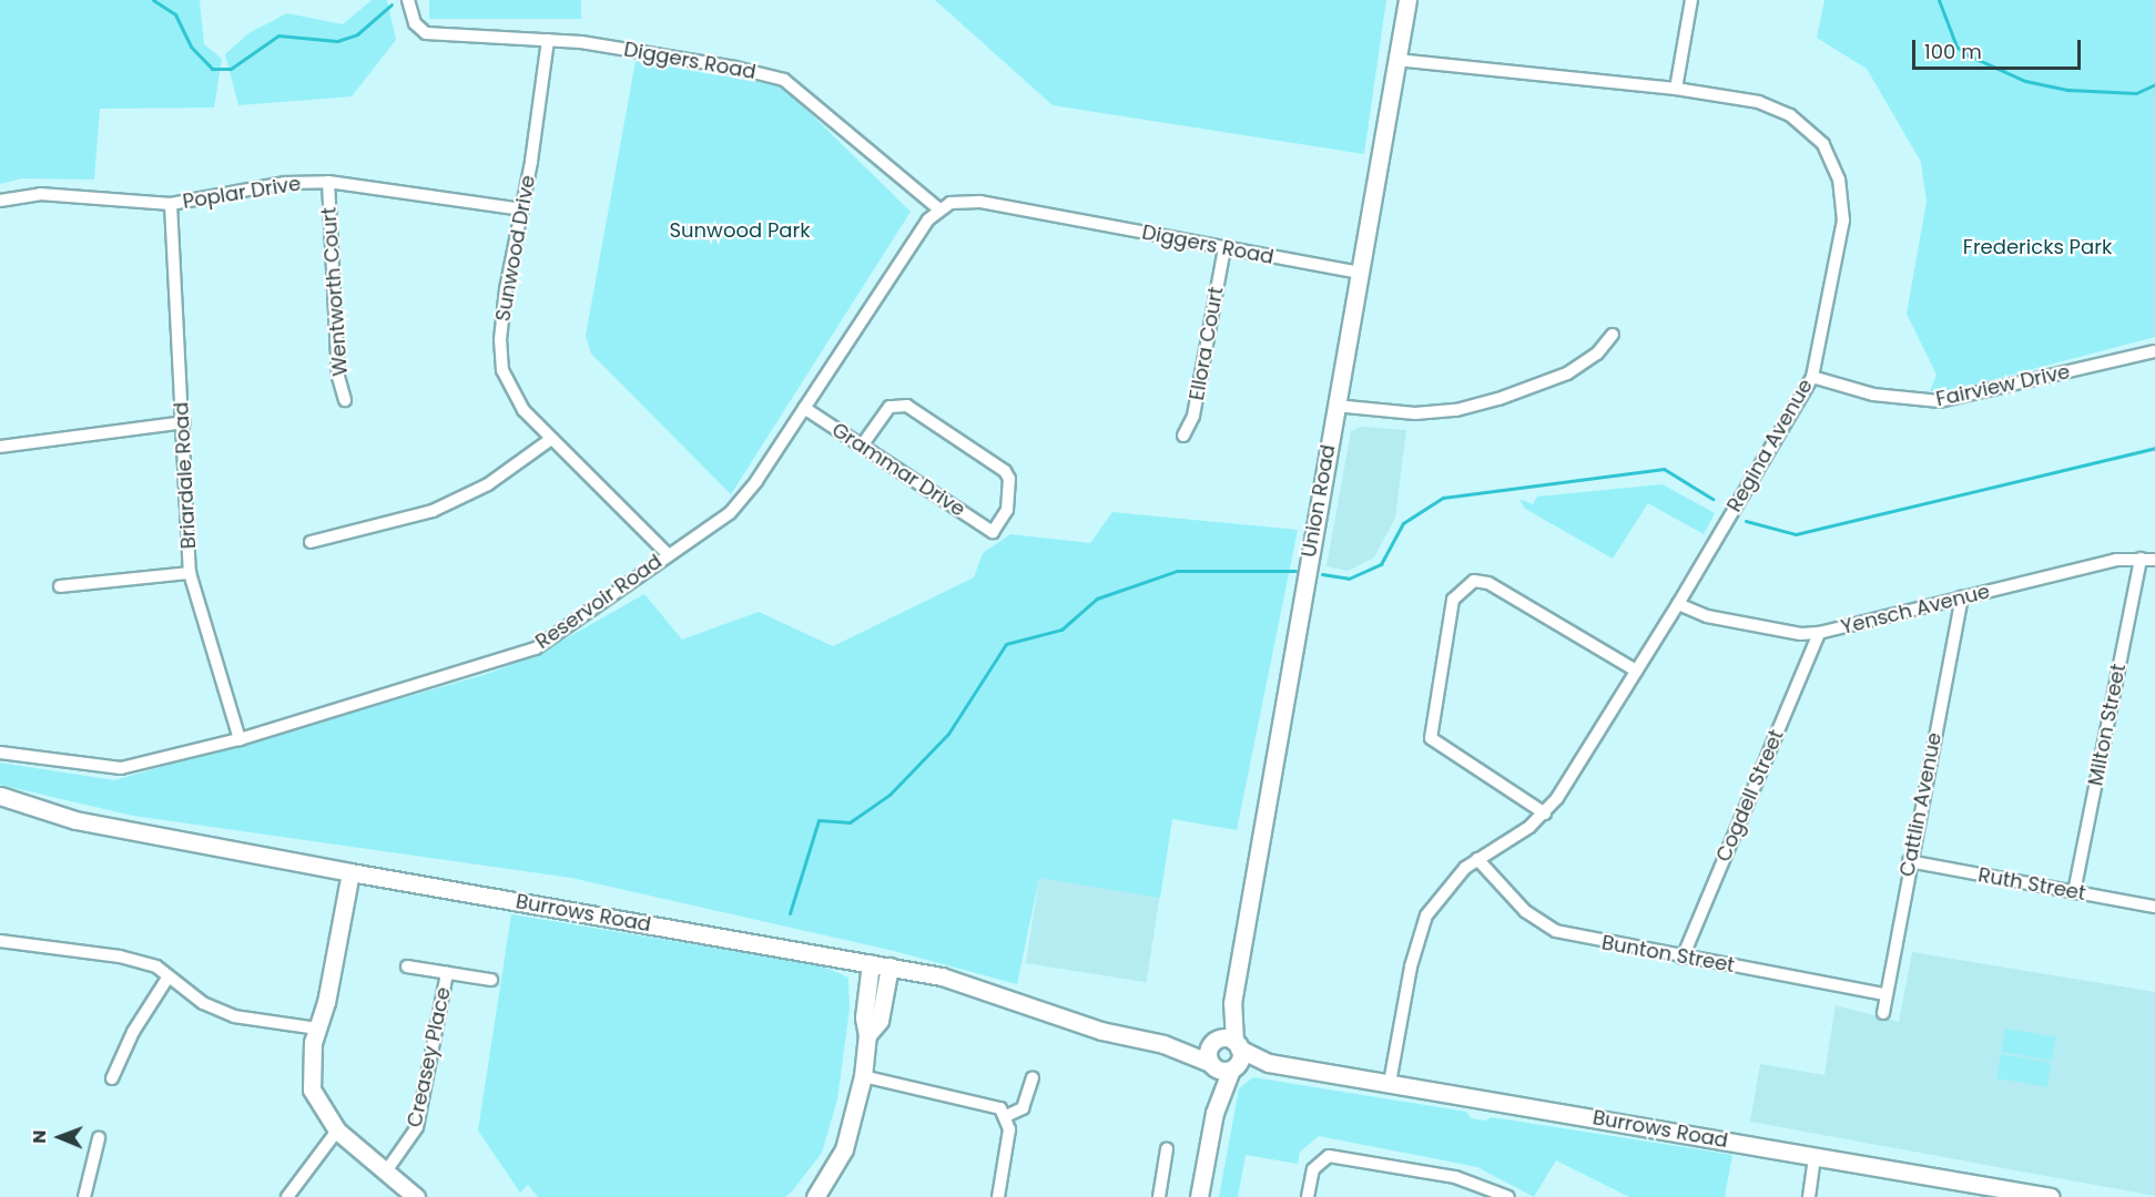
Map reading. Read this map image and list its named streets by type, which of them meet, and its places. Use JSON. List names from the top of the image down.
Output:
{
  "streets": {
    "main road": ["Union Road", "Burrows Road"],
    "street": [
      "Diggers Road",
      "Poplar Drive",
      "Sunwood Drive",
      "Wentworth Court",
      "Ellora Court",
      "Fairview Drive",
      "Regina Avenue",
      "Grammar Drive",
      "Briardale Road",
      "Reservoir Road",
      "Yensch Avenue",
      "Milton Street",
      "Cogdell Street",
      "Cattlin Avenue",
      "Ruth Street",
      "Bunton Street",
      "Creasey Place"
    ]
  },
  "crossings": [
    ["Diggers Road", "Sunwood Drive"],
    ["Diggers Road", "Ellora Court"],
    ["Diggers Road", "Union Road"],
    ["Diggers Road", "Reservoir Road"],
    ["Poplar Drive", "Sunwood Drive"],
    ["Poplar Drive", "Wentworth Court"],
    ["Poplar Drive", "Briardale Road"],
    ["Sunwood Drive", "Reservoir Road"],
    ["Fairview Drive", "Regina Avenue"],
    ["Regina Avenue", "Union Road"],
    ["Regina Avenue", "Yensch Avenue"],
    ["Regina Avenue", "Burrows Road"],
    ["Regina Avenue", "Bunton Street"],
    ["Grammar Drive", "Reservoir Road"],
    ["Briardale Road", "Reservoir Road"],
    ["Union Road", "Burrows Road"],
    ["Yensch Avenue", "Milton Street"],
    ["Yensch Avenue", "Cogdell Street"],
    ["Yensch Avenue", "Cattlin Avenue"],
    ["Milton Street", "Ruth Street"],
    ["Cogdell Street", "Bunton Street"],
    ["Cattlin Avenue", "Ruth Street"],
    ["Cattlin Avenue", "Bunton Street"]
  ],
  "parks": ["Sunwood Park", "Fredericks Park"],
  "scale_bar": "100 m",
  "north": "left"
}
